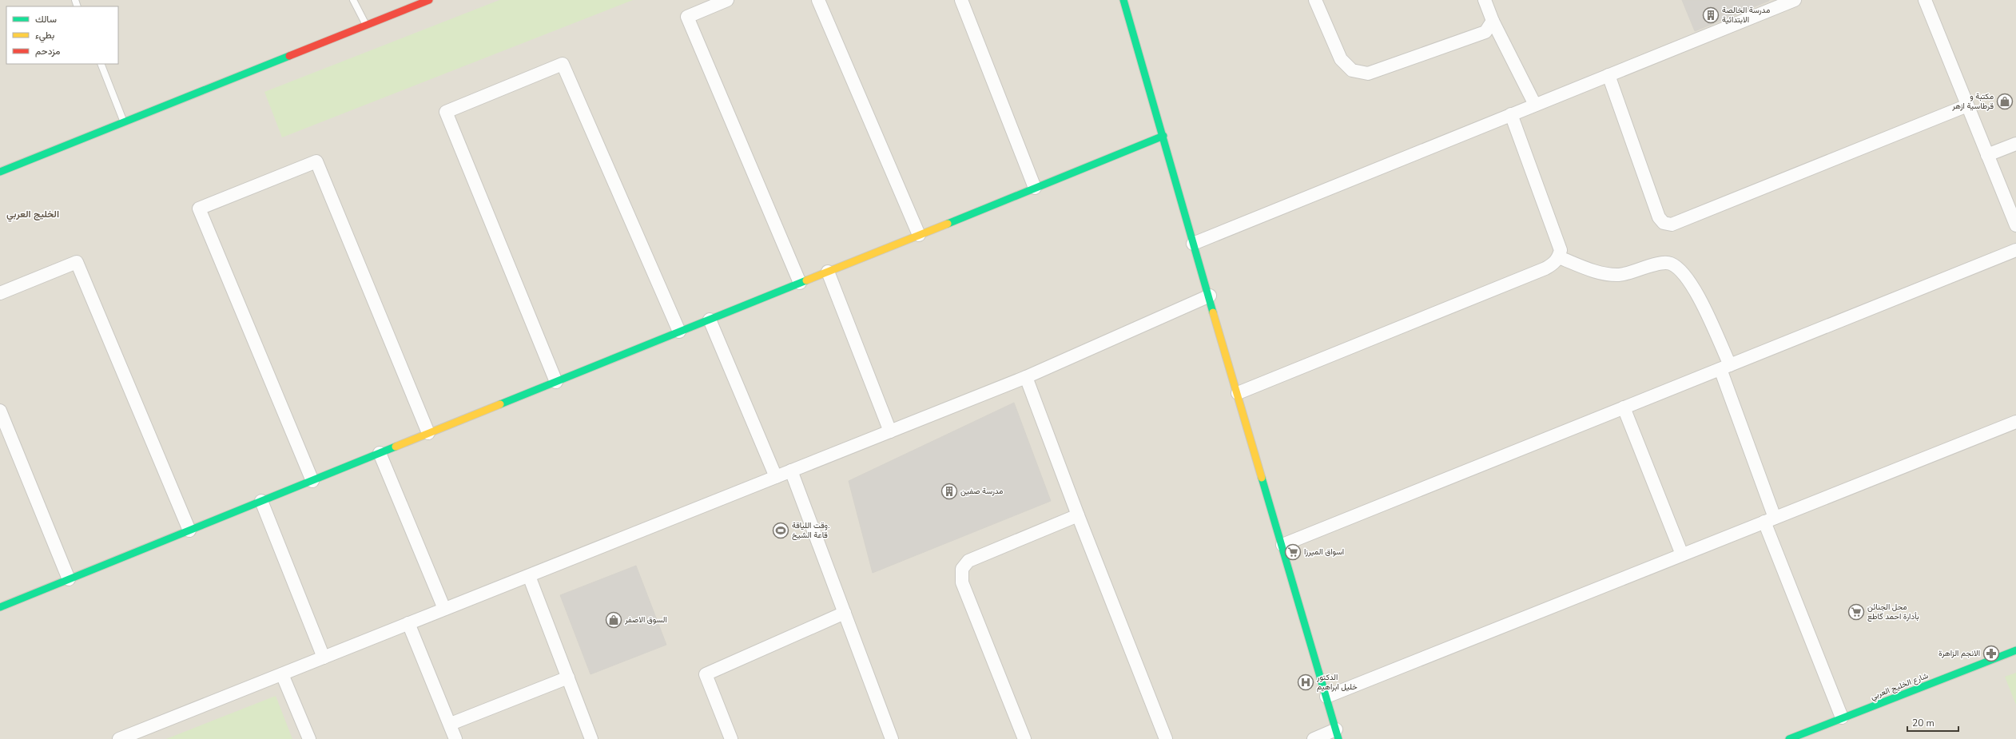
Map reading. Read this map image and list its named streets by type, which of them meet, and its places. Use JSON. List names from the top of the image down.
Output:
{
  "streets": {
    "street": ["شارع الخليج العربي"]
  },
  "districts": ["الخليج العربي"],
  "places": {
    "building": ["مدرسة الخالصة الابتدائية", "مدرسة صفين"],
    "shop": ["مكتبة و قرطاسية ازهر", "السوق الاصفر"],
    "sports": ["وقت اللياقة. قاعة الشيخ"],
    "supermarket": ["اسواق الميرزا", "محل الجنائن بأدارة احمد گاطع"],
    "pharmacy": ["الانجم الزاهرة"],
    "hospital": ["الدكتور خليل ابراهيم"]
  },
  "legend": ["سالك", "بطيء", "مزدحم"],
  "scale_bar": "20 m"
}
